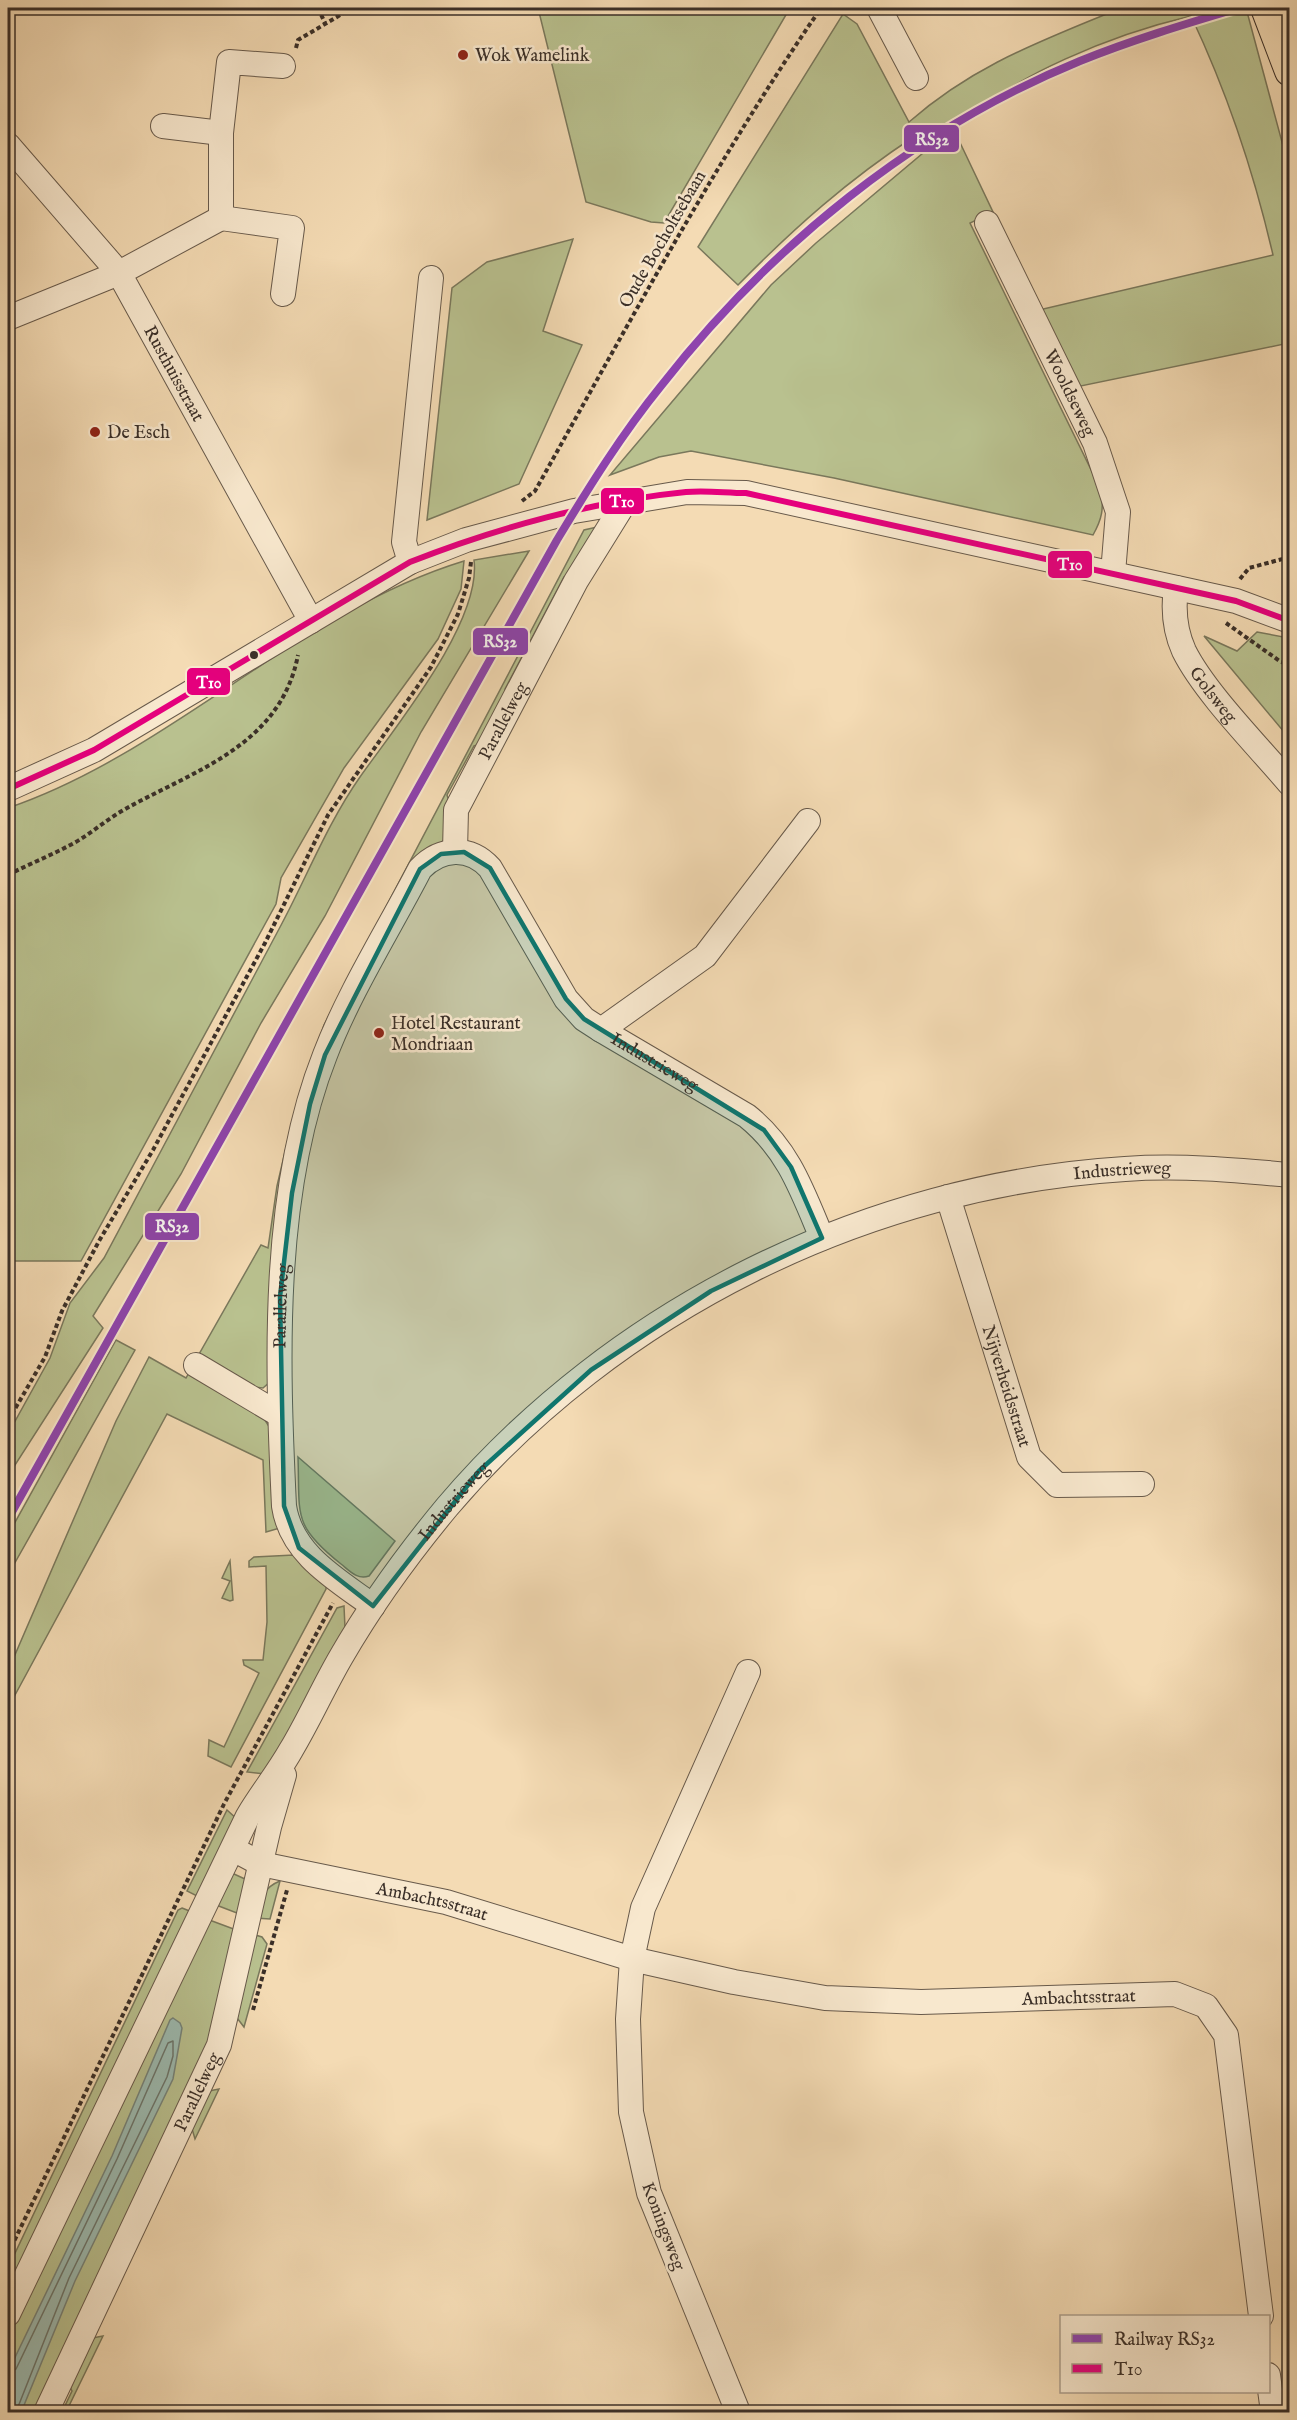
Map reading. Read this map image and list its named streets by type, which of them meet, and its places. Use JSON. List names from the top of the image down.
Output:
{
  "streets": {
    "street": [
      "Rusthuisstraat",
      "Wooldseweg",
      "Golsweg",
      "Parallelweg",
      "Industrieweg",
      "Nijverheidsstraat",
      "Ambachtsstraat",
      "Koningsweg"
    ],
    "path": ["Oude Bocholtsebaan"]
  },
  "crossings": [
    ["Parallelweg", "Industrieweg"],
    ["Parallelweg", "Ambachtsstraat"],
    ["Industrieweg", "Nijverheidsstraat"],
    ["Ambachtsstraat", "Koningsweg"]
  ],
  "places": ["Wok Wamelink", "De Esch", "Hotel Restaurant Mondriaan"],
  "lines": ["rail line RS32", "transit line T10"],
  "legend": ["Railway RS32", "T10"]
}
